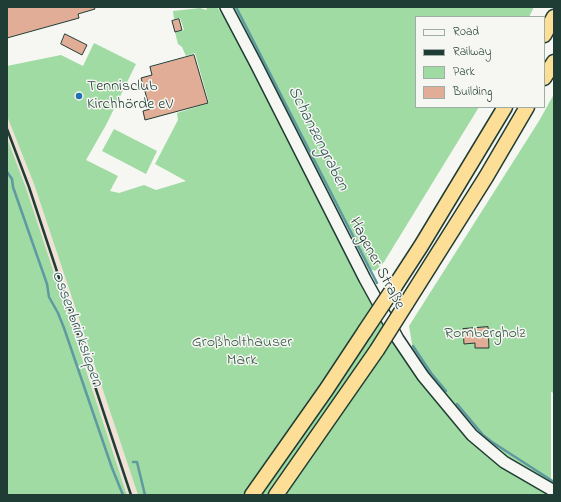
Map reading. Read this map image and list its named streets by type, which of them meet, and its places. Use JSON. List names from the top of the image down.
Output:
{
  "streets": {
    "main road": ["Hagener Straße"]
  },
  "water": ["Schanzengraben", "Ossenbrinksiepen"],
  "parks": ["Rombergholz", "Großholthauser Mark"],
  "places": ["Tennisclub Kirchhörde eV"],
  "legend": [
    "Road",
    "Railway",
    "Park",
    "Building"
  ]
}
